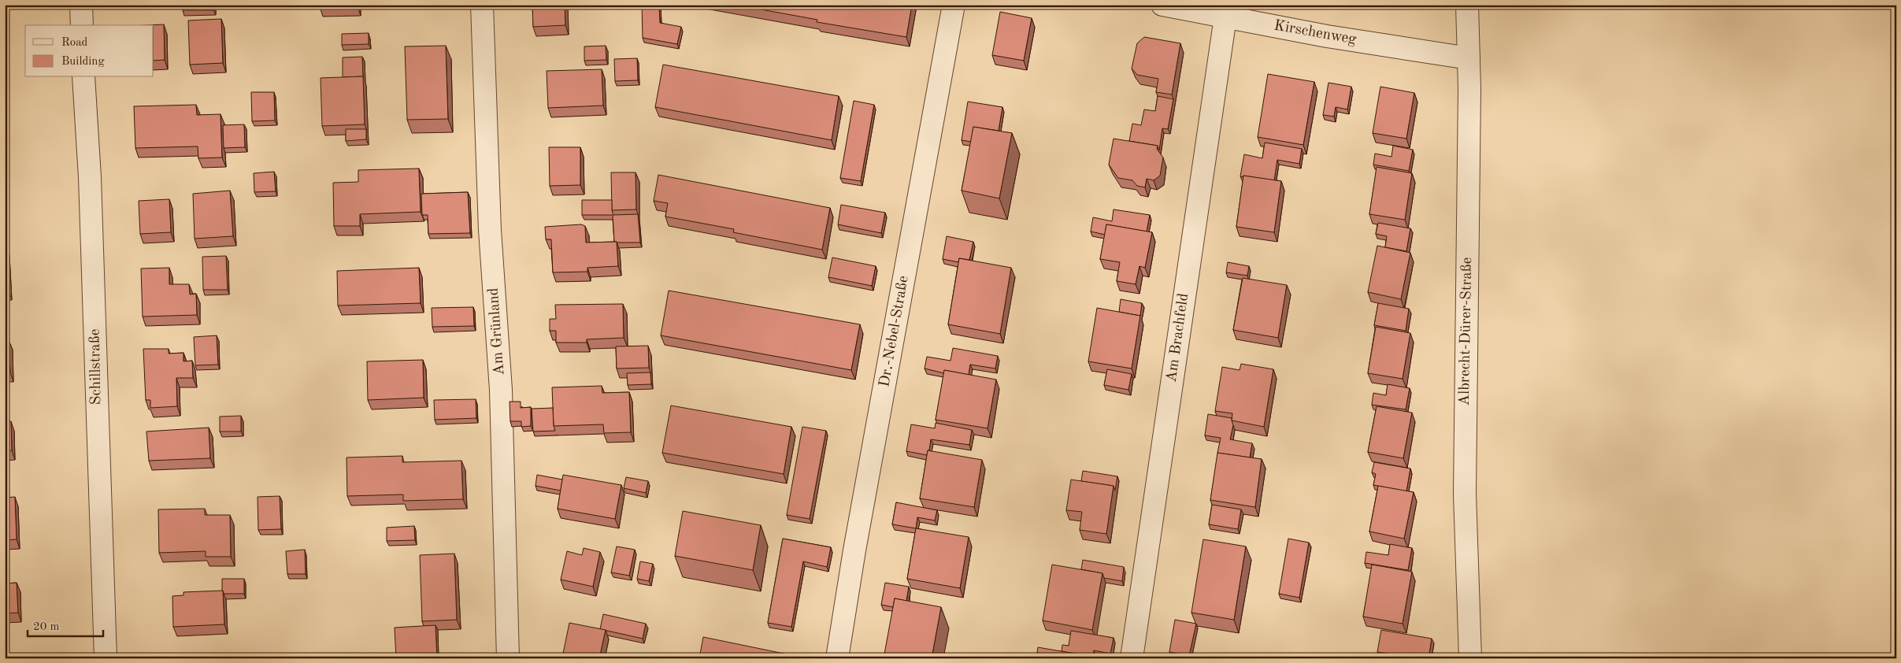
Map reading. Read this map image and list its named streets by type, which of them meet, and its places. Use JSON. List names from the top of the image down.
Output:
{
  "streets": {
    "street": [
      "Kirschenweg",
      "Am Grünland",
      "Dr.-Nebel-Straße",
      "Albrecht-Dürer-Straße",
      "Am Brachfeld",
      "Schillstraße"
    ]
  },
  "crossings": [
    ["Kirschenweg", "Albrecht-Dürer-Straße"],
    ["Kirschenweg", "Am Brachfeld"]
  ],
  "legend": ["Road", "Building"],
  "scale_bar": "20 m"
}
